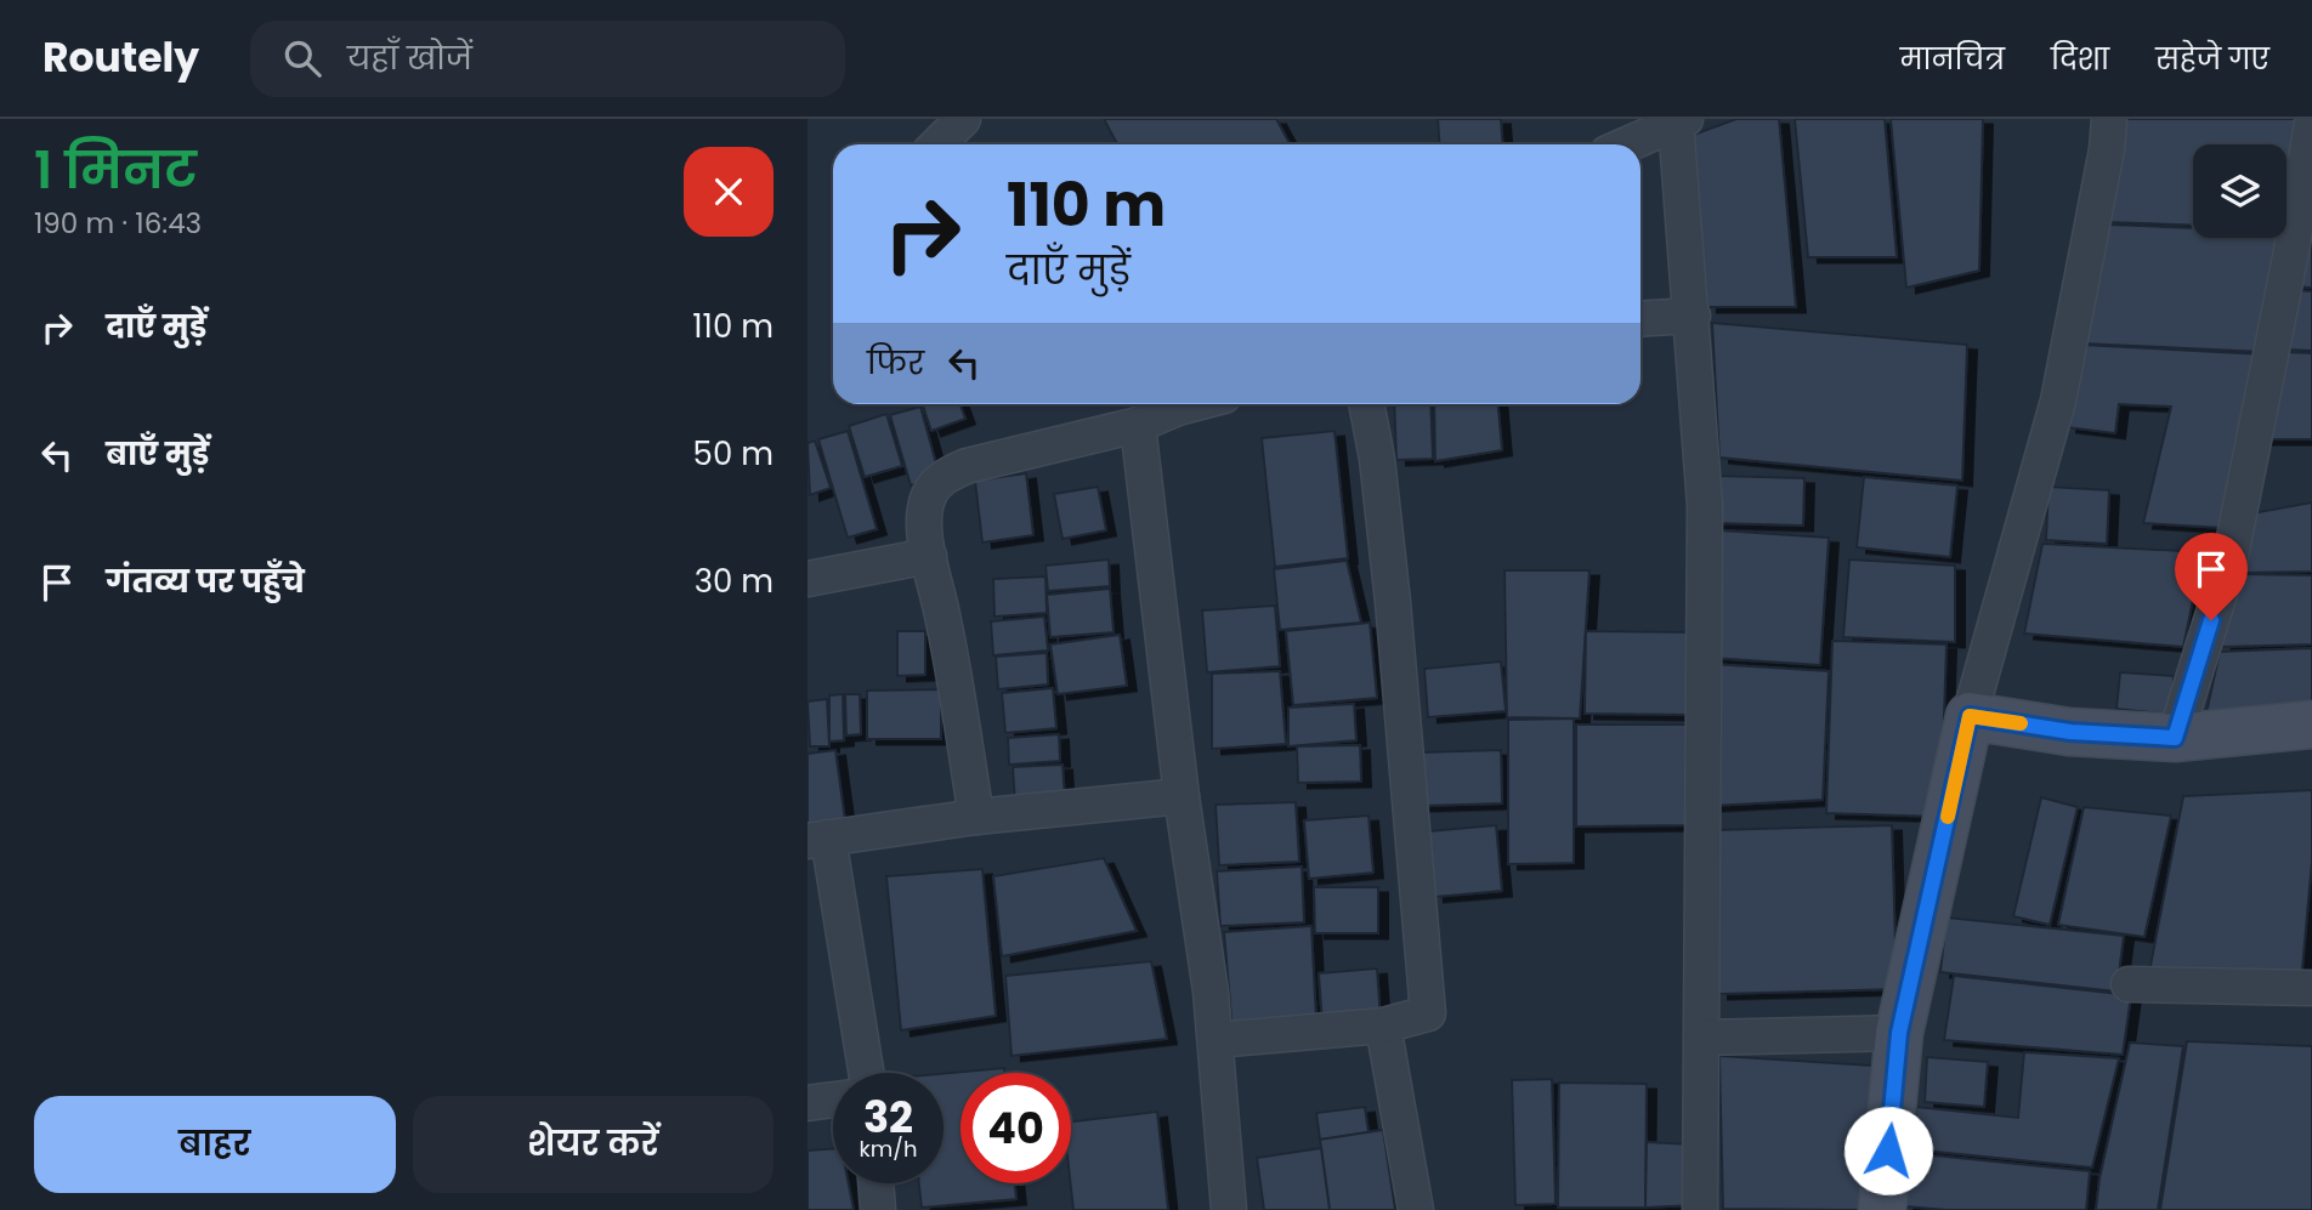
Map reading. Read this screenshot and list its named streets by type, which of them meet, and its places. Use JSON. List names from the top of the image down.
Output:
{
  "page": {
    "header": "Routely",
    "search": "यहाँ खोजें",
    "nav": ["मानचित्र", "दिशा", "सहेजे गए"],
    "heading": ["1 मिनट", "190 m · 16:43"],
    "turn": ["110 m", "दाएँ मुड़ें"],
    "list": [
      {
        "name": "दाएँ मुड़ें",
        "value": "110 m"
      },
      {
        "name": "बाएँ मुड़ें",
        "value": "50 m"
      },
      {
        "name": "गंतव्य पर पहुँचे",
        "value": "30 m"
      }
    ],
    "then": "फिर",
    "speed": "32 km/h",
    "limit": "40",
    "buttons": ["बाहर", "शेयर करें"]
  }
}
